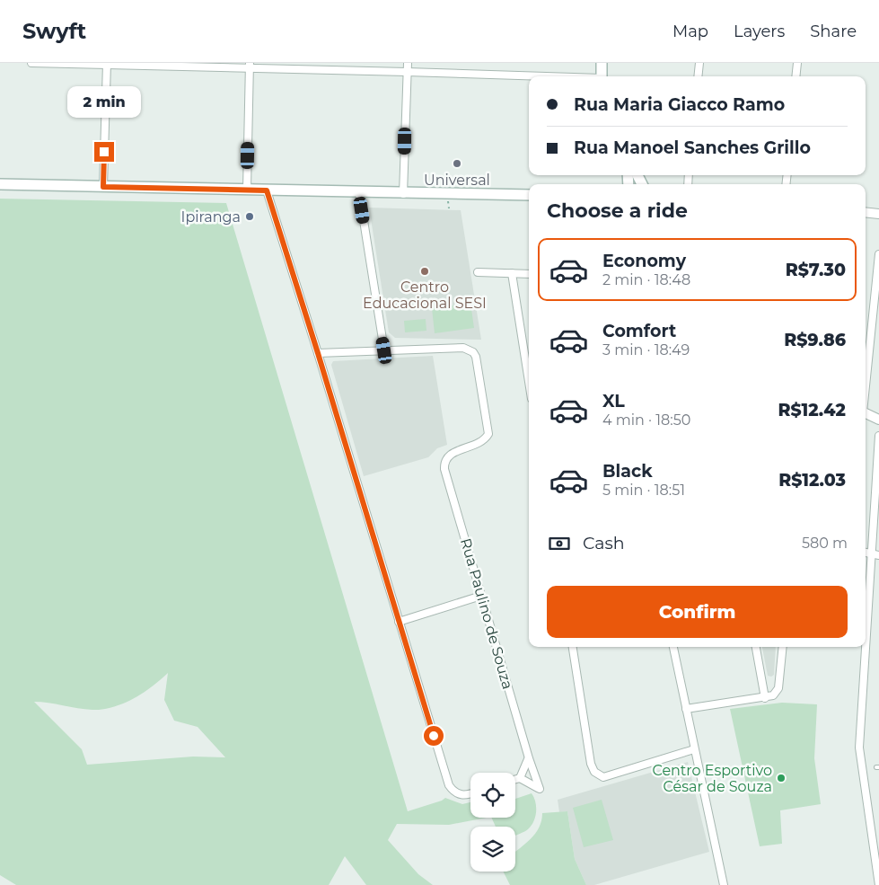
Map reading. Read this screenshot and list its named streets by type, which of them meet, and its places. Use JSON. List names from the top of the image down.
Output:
{
  "streets": {
    "street": ["Rua Paulino de Souza"]
  },
  "places": [
    "Universal",
    "Ipiranga",
    "Centro Educacional SESI",
    "Centro Esportivo César de Souza"
  ],
  "page": {
    "header": "Swyft",
    "nav": ["Map", "Layers", "Share"],
    "banner": ["Rua Maria Giacco Ramo", "Rua Manoel Sanches Grillo"],
    "bubble": "2 min",
    "heading": "Choose a ride",
    "list": [
      {
        "name": "Economy",
        "note": "2 min · 18:48",
        "value": "R$7.30"
      },
      {
        "name": "Comfort",
        "note": "3 min · 18:49",
        "value": "R$9.86"
      },
      {
        "name": "XL",
        "note": "4 min · 18:50",
        "value": "R$12.42"
      },
      {
        "name": "Black",
        "note": "5 min · 18:51",
        "value": "R$12.03"
      }
    ],
    "pay": ["Cash", "580 m"],
    "buttons": "Confirm"
  }
}
